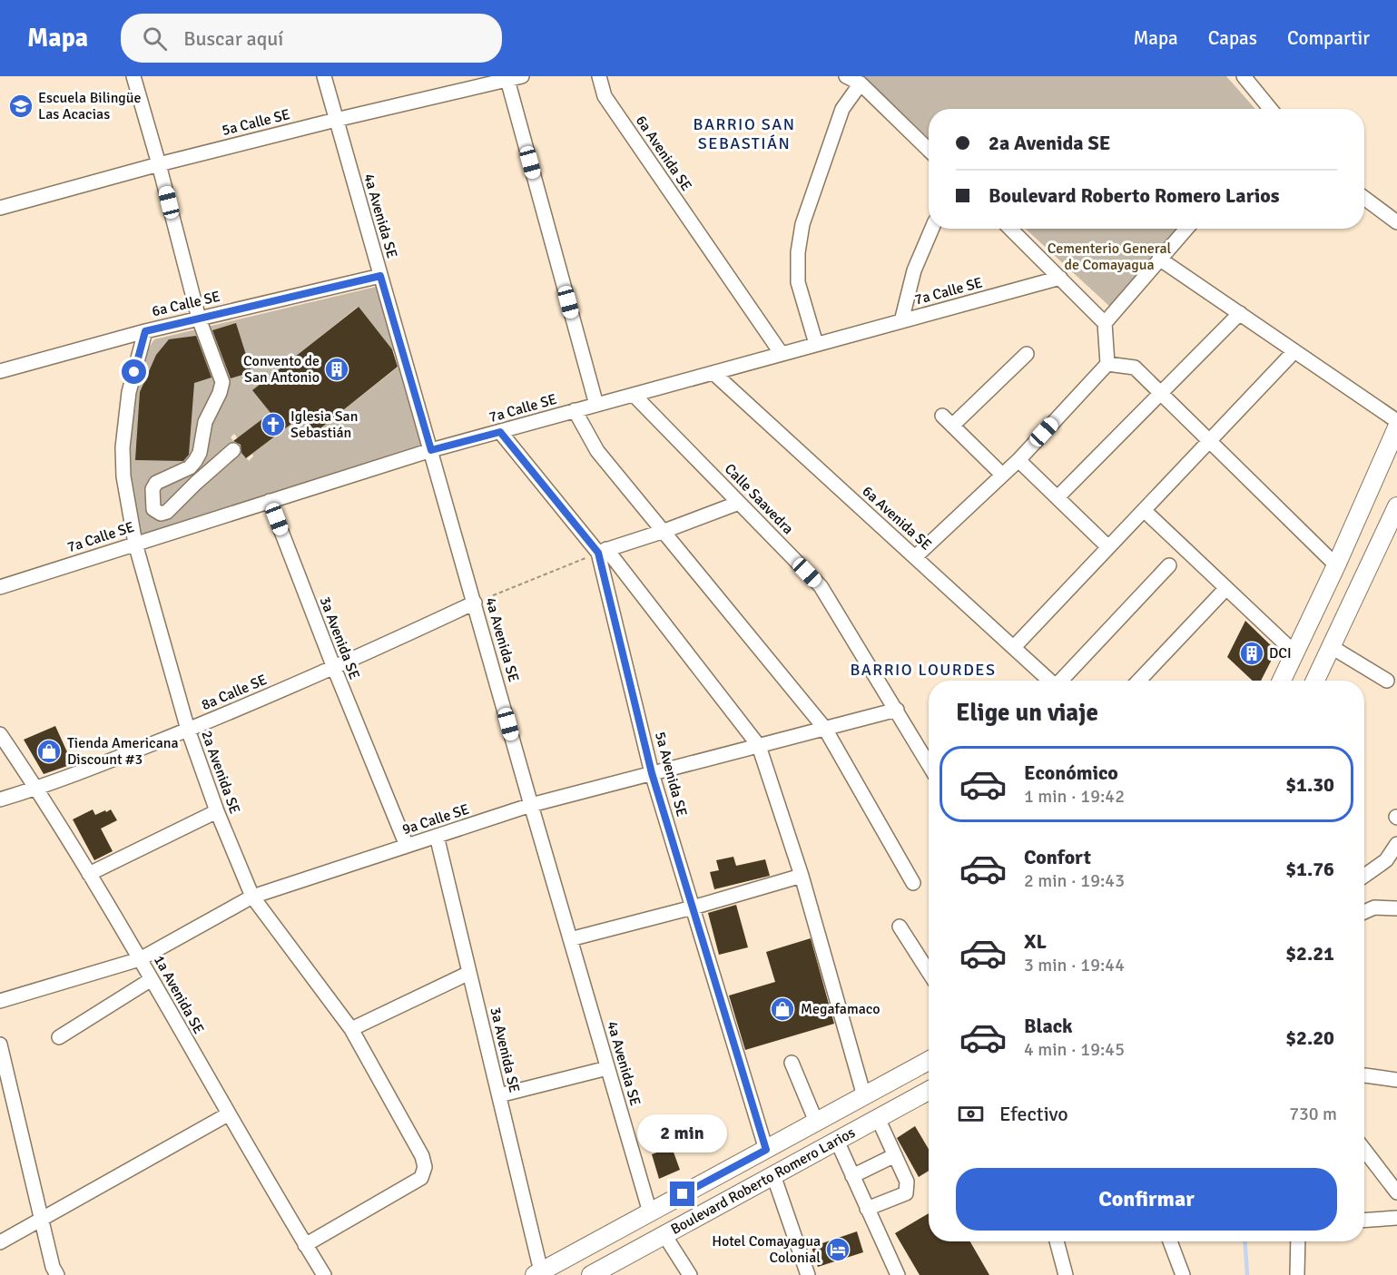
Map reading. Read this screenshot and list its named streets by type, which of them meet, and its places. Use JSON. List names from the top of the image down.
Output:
{
  "streets": {
    "main road": ["Boulevard Roberto Romero Larios"],
    "street": [
      "5a Calle SE",
      "6a Avenida SE",
      "4a Avenida SE",
      "7a Calle SE",
      "6a Calle SE",
      "Calle Saavedra",
      "3a Avenida SE",
      "8a Calle SE",
      "2a Avenida SE",
      "5a Avenida SE",
      "9a Calle SE",
      "1a Avenida SE"
    ]
  },
  "crossings": [
    ["5a Calle SE", "4a Avenida SE"],
    ["6a Avenida SE", "7a Calle SE"],
    ["4a Avenida SE", "7a Calle SE"],
    ["4a Avenida SE", "6a Calle SE"],
    ["4a Avenida SE", "8a Calle SE"],
    ["4a Avenida SE", "9a Calle SE"],
    ["4a Avenida SE", "Boulevard Roberto Romero Larios"],
    ["7a Calle SE", "Calle Saavedra"],
    ["7a Calle SE", "3a Avenida SE"],
    ["7a Calle SE", "2a Avenida SE"],
    ["7a Calle SE", "5a Avenida SE"],
    ["6a Calle SE", "2a Avenida SE"],
    ["Calle Saavedra", "9a Calle SE"],
    ["3a Avenida SE", "8a Calle SE"],
    ["3a Avenida SE", "9a Calle SE"],
    ["3a Avenida SE", "Boulevard Roberto Romero Larios"],
    ["8a Calle SE", "2a Avenida SE"],
    ["8a Calle SE", "1a Avenida SE"],
    ["2a Avenida SE", "9a Calle SE"],
    ["2a Avenida SE", "1a Avenida SE"],
    ["5a Avenida SE", "9a Calle SE"],
    ["5a Avenida SE", "Boulevard Roberto Romero Larios"],
    ["9a Calle SE", "1a Avenida SE"]
  ],
  "districts": ["BARRIO SAN SEBASTIÁN", "BARRIO LOURDES"],
  "parks": ["Cementerio General de Comayagua"],
  "places": {
    "school or university": ["Escuela Bilingüe Las Acacias"],
    "building": ["Convento de San Antonio", "DCI"],
    "church": ["Iglesia San Sebastián"],
    "shop": ["Tienda Americana Discount #3", "Megafamaco"],
    "hotel": ["Hotel Comayagua Colonial"]
  },
  "page": {
    "header": "Mapa",
    "search": "Buscar aquí",
    "nav": ["Mapa", "Capas", "Compartir"],
    "banner": ["2a Avenida SE", "Boulevard Roberto Romero Larios"],
    "heading": "Elige un viaje",
    "list": [
      {
        "name": "Económico",
        "note": "1 min · 19:42",
        "value": "$1.30"
      },
      {
        "name": "Confort",
        "note": "2 min · 19:43",
        "value": "$1.76"
      },
      {
        "name": "XL",
        "note": "3 min · 19:44",
        "value": "$2.21"
      },
      {
        "name": "Black",
        "note": "4 min · 19:45",
        "value": "$2.20"
      }
    ],
    "pay": ["Efectivo", "730 m"],
    "bubble": "2 min",
    "buttons": "Confirmar"
  }
}
